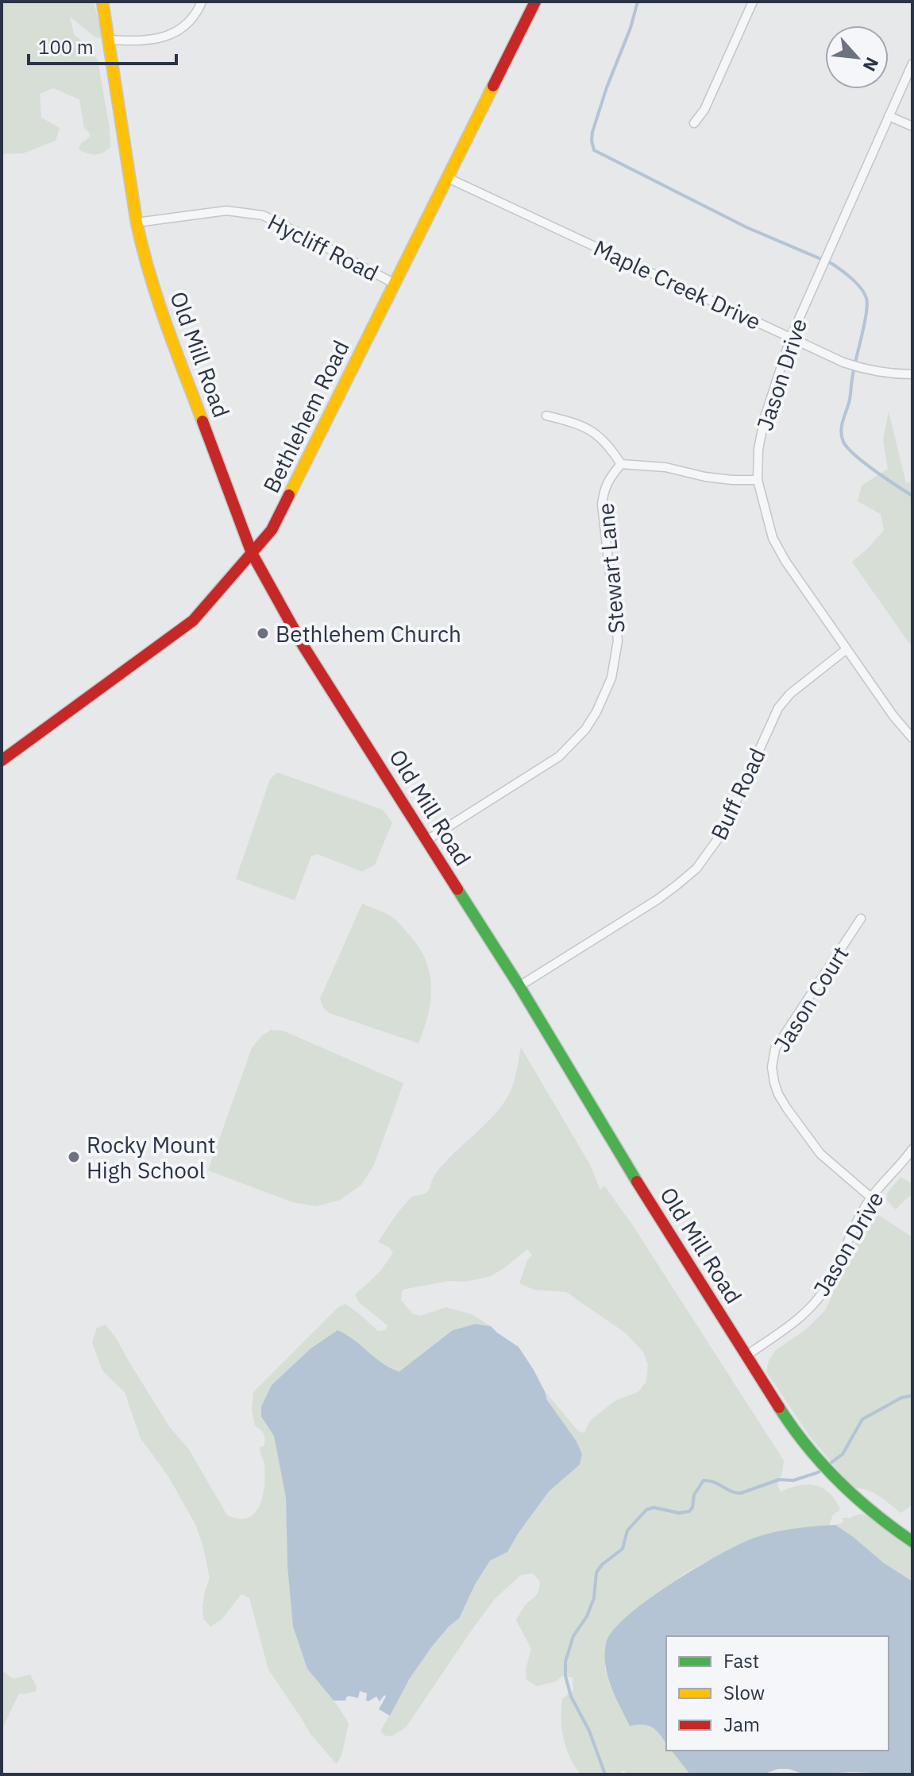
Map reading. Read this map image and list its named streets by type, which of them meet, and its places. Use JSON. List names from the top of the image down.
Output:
{
  "streets": {
    "street": [
      "Hycliff Road",
      "Maple Creek Drive",
      "Old Mill Road",
      "Jason Drive",
      "Bethlehem Road",
      "Stewart Lane",
      "Buff Road",
      "Jason Court"
    ]
  },
  "crossings": [
    ["Hycliff Road", "Old Mill Road"],
    ["Hycliff Road", "Bethlehem Road"],
    ["Maple Creek Drive", "Jason Drive"],
    ["Maple Creek Drive", "Bethlehem Road"],
    ["Old Mill Road", "Jason Drive"],
    ["Old Mill Road", "Bethlehem Road"],
    ["Old Mill Road", "Stewart Lane"],
    ["Old Mill Road", "Buff Road"],
    ["Jason Drive", "Buff Road"],
    ["Jason Drive", "Jason Court"]
  ],
  "places": ["Bethlehem Church", "Rocky Mount High School"],
  "legend": ["Fast", "Slow", "Jam"],
  "scale_bar": "100 m",
  "north": "bottom right"
}
